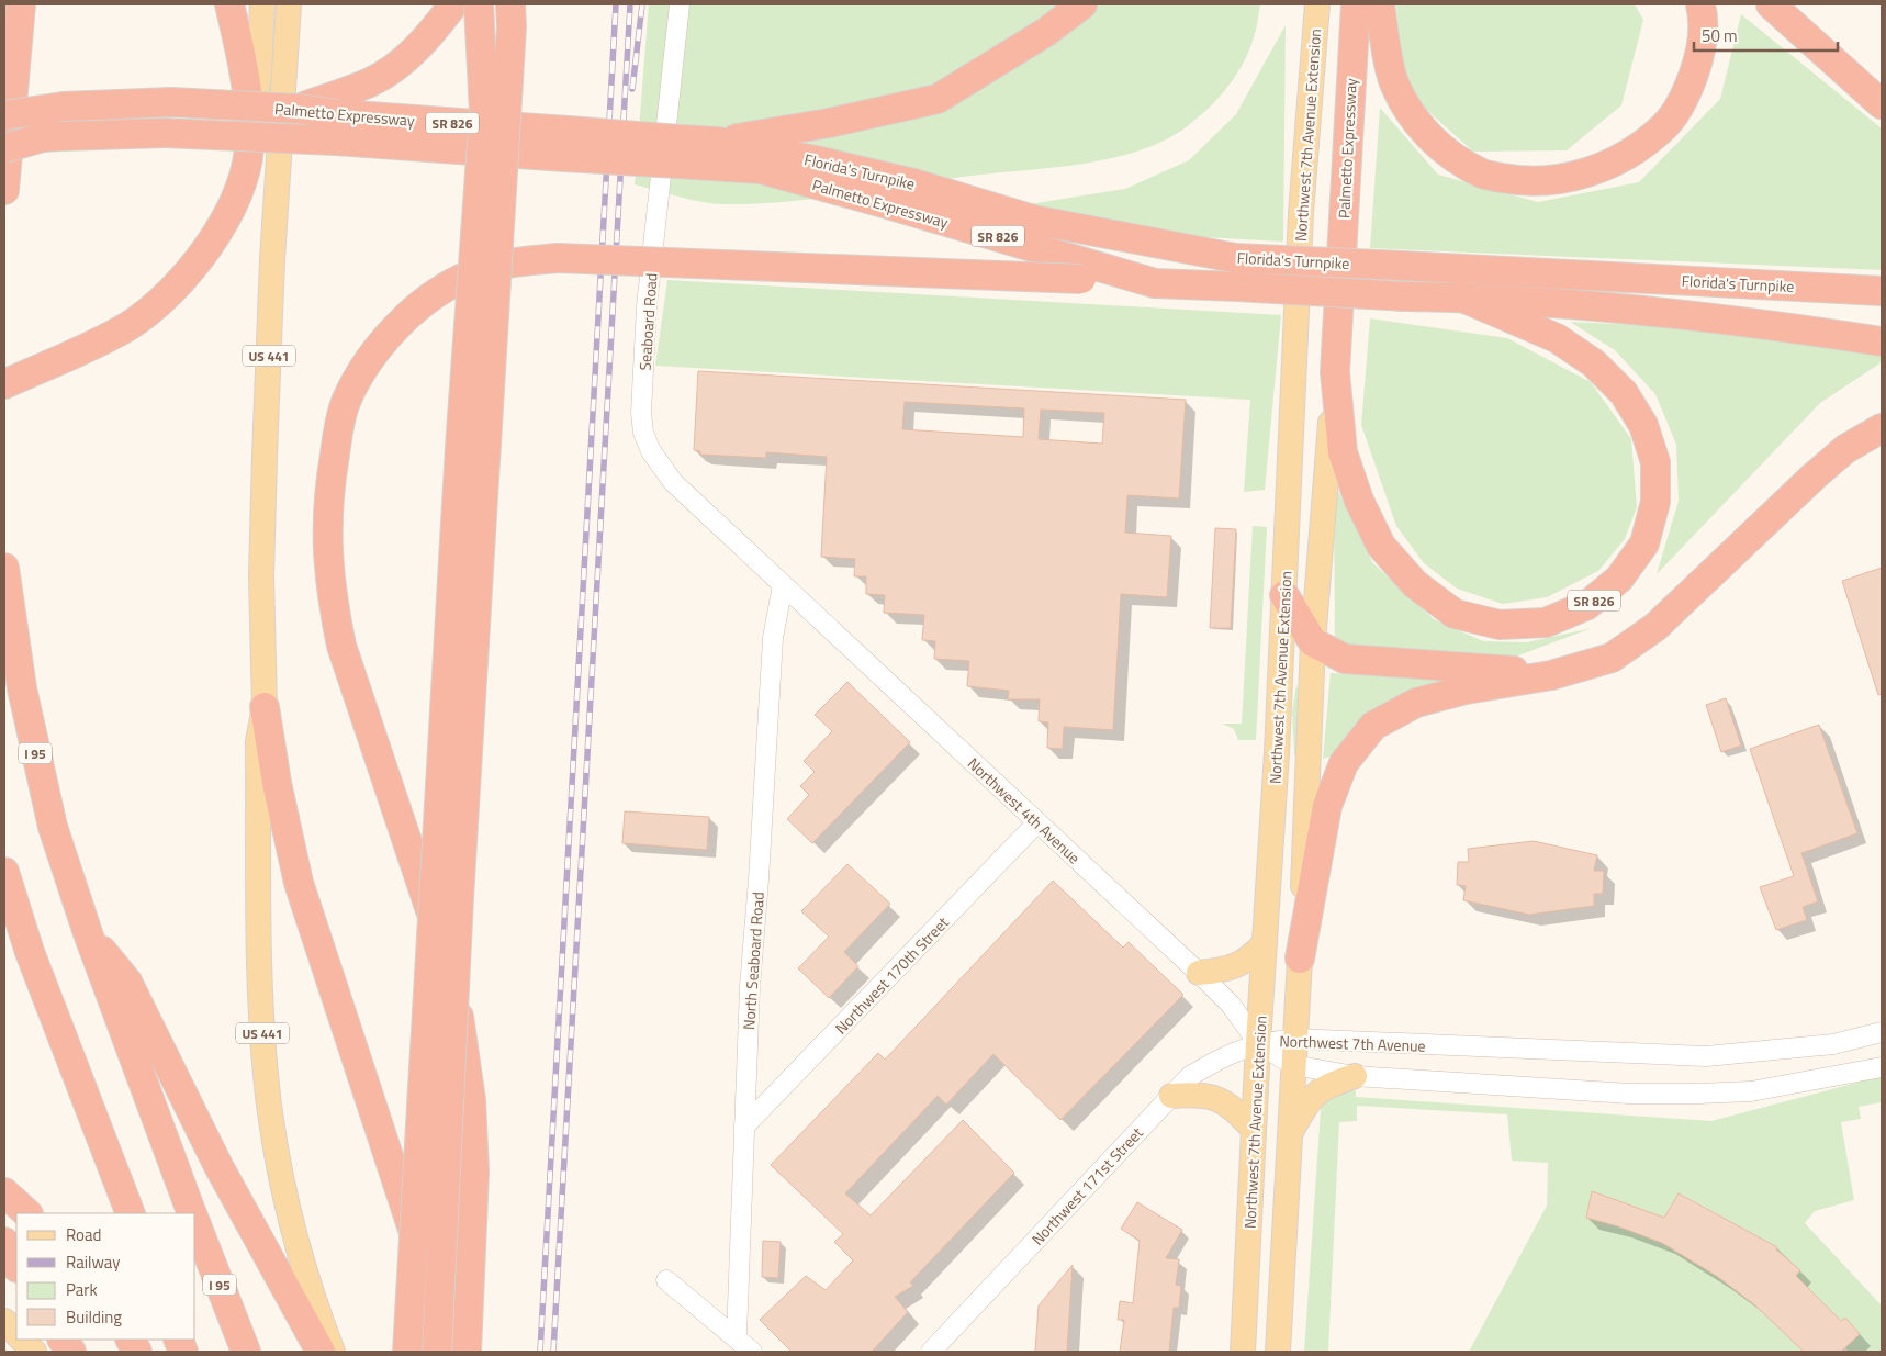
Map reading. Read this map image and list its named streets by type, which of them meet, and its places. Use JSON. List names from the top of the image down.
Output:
{
  "streets": {
    "highway": [
      "Palmetto Expressway",
      "SR 826",
      "Florida's Turnpike",
      "I 95"
    ],
    "main road": ["Northwest 7th Avenue Extension", "US 441"],
    "street": [
      "Seaboard Road",
      "Northwest 4th Avenue",
      "North Seaboard Road",
      "Northwest 170th Street",
      "Northwest 7th Avenue",
      "Northwest 171st Street"
    ]
  },
  "crossings": [
    ["Palmetto Expressway", "SR 826"],
    ["Palmetto Expressway", "Northwest 7th Avenue Extension"],
    ["SR 826", "Northwest 7th Avenue Extension"],
    ["SR 826", "Florida's Turnpike"],
    ["Northwest 7th Avenue Extension", "Northwest 4th Avenue"],
    ["Northwest 7th Avenue Extension", "Northwest 7th Avenue"],
    ["Northwest 7th Avenue Extension", "Northwest 171st Street"],
    ["Seaboard Road", "Northwest 4th Avenue"],
    ["Seaboard Road", "North Seaboard Road"],
    ["Northwest 4th Avenue", "North Seaboard Road"],
    ["Northwest 4th Avenue", "Northwest 170th Street"],
    ["Northwest 4th Avenue", "Northwest 7th Avenue"],
    ["Northwest 4th Avenue", "Northwest 171st Street"],
    ["North Seaboard Road", "Northwest 170th Street"],
    ["Northwest 7th Avenue", "Northwest 171st Street"]
  ],
  "legend": [
    "Road",
    "Railway",
    "Park",
    "Building"
  ],
  "scale_bar": "50 m"
}
